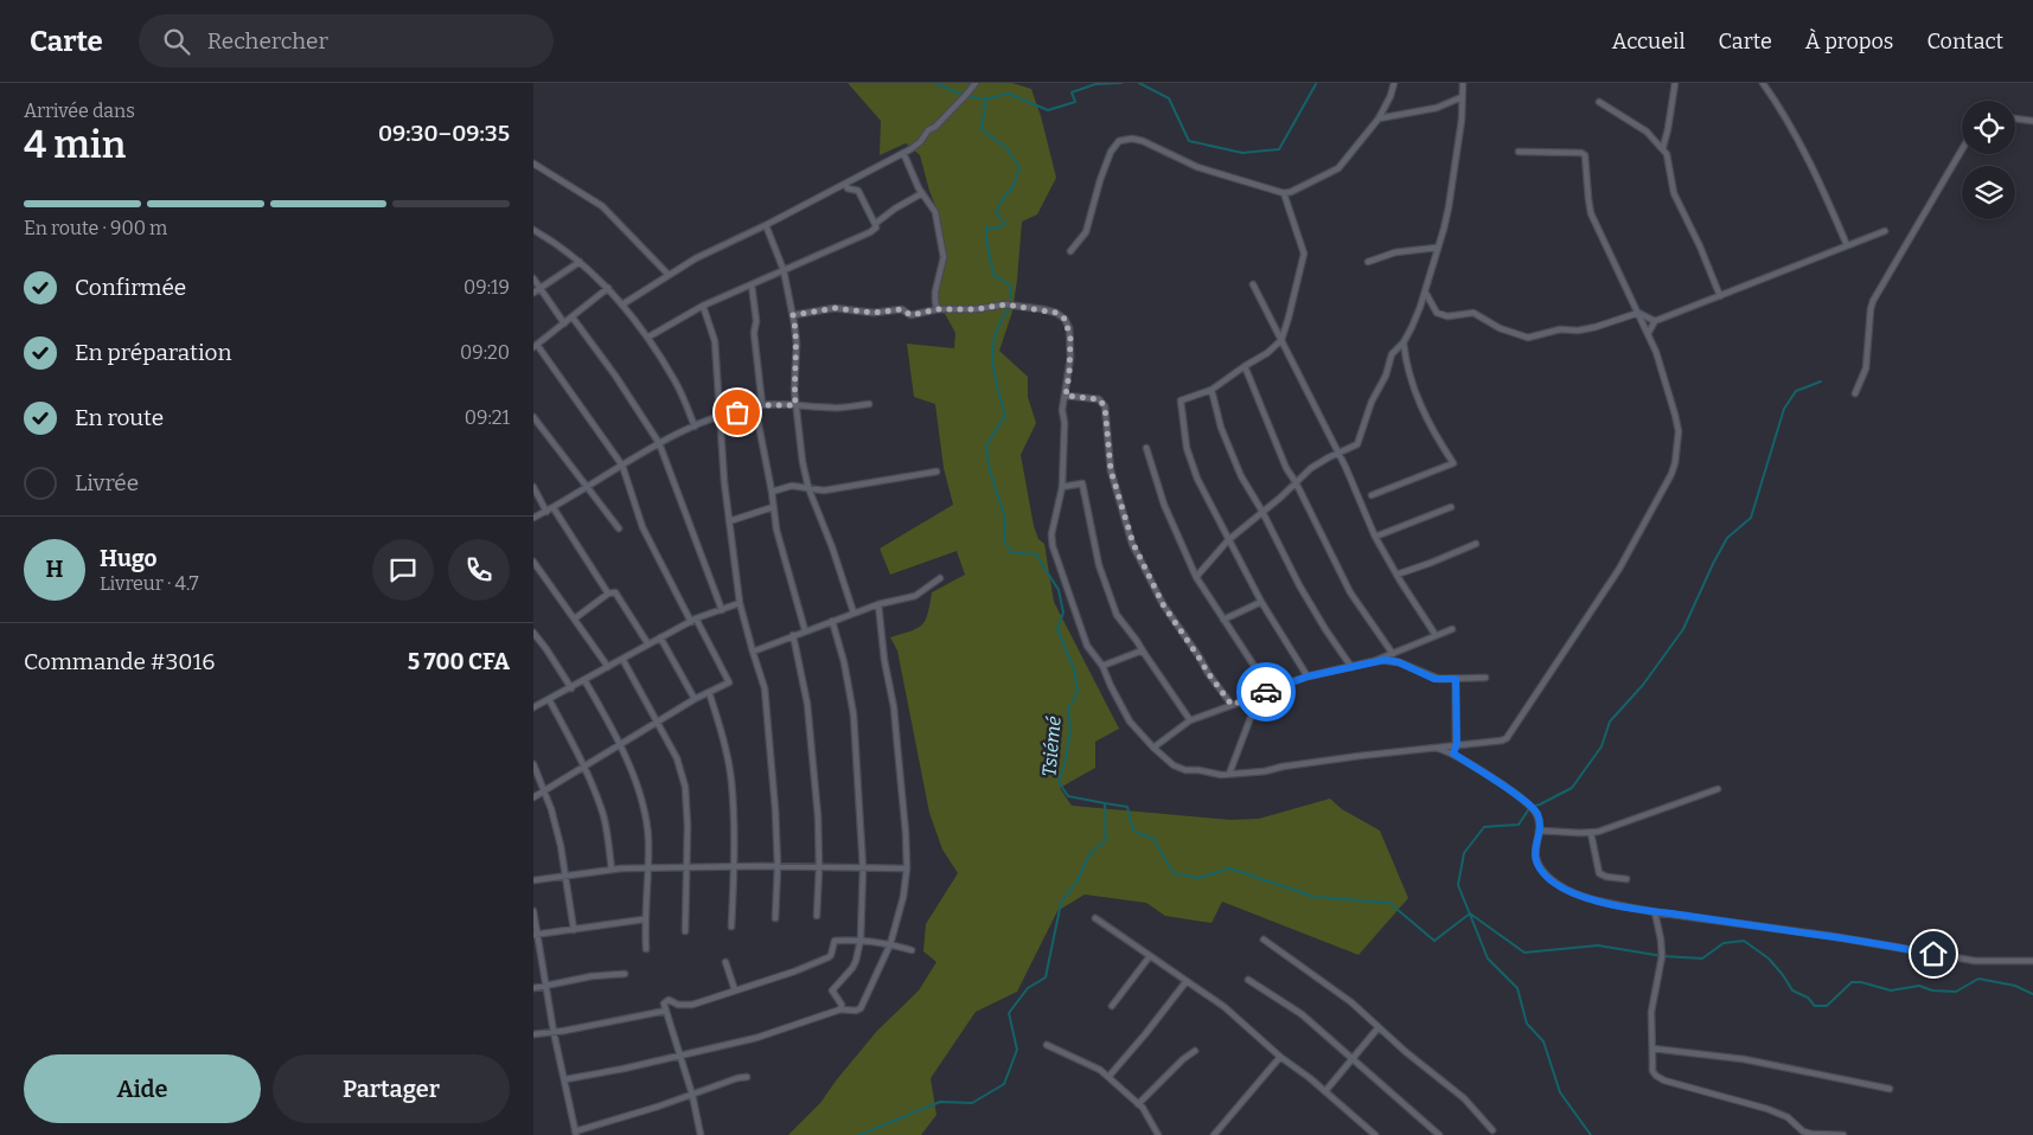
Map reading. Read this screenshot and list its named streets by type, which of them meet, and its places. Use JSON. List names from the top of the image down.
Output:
{
  "water": ["Tsiémé"],
  "page": {
    "header": "Carte",
    "search": "Rechercher",
    "nav": [
      "Accueil",
      "Carte",
      "À propos",
      "Contact"
    ],
    "heading": ["4 min", "Arrivée dans", "09:30–09:35"],
    "panel": [
      "Hugo",
      "Livreur · 4.7",
      "Commande #3016",
      "5 700 CFA"
    ],
    "bar": "En route · 900 m",
    "list": [
      ["Confirmée", "09:19"],
      ["En préparation", "09:20"],
      ["En route", "09:21"],
      "Livrée"
    ],
    "round": "H",
    "buttons": ["Aide", "Partager"]
  }
}
